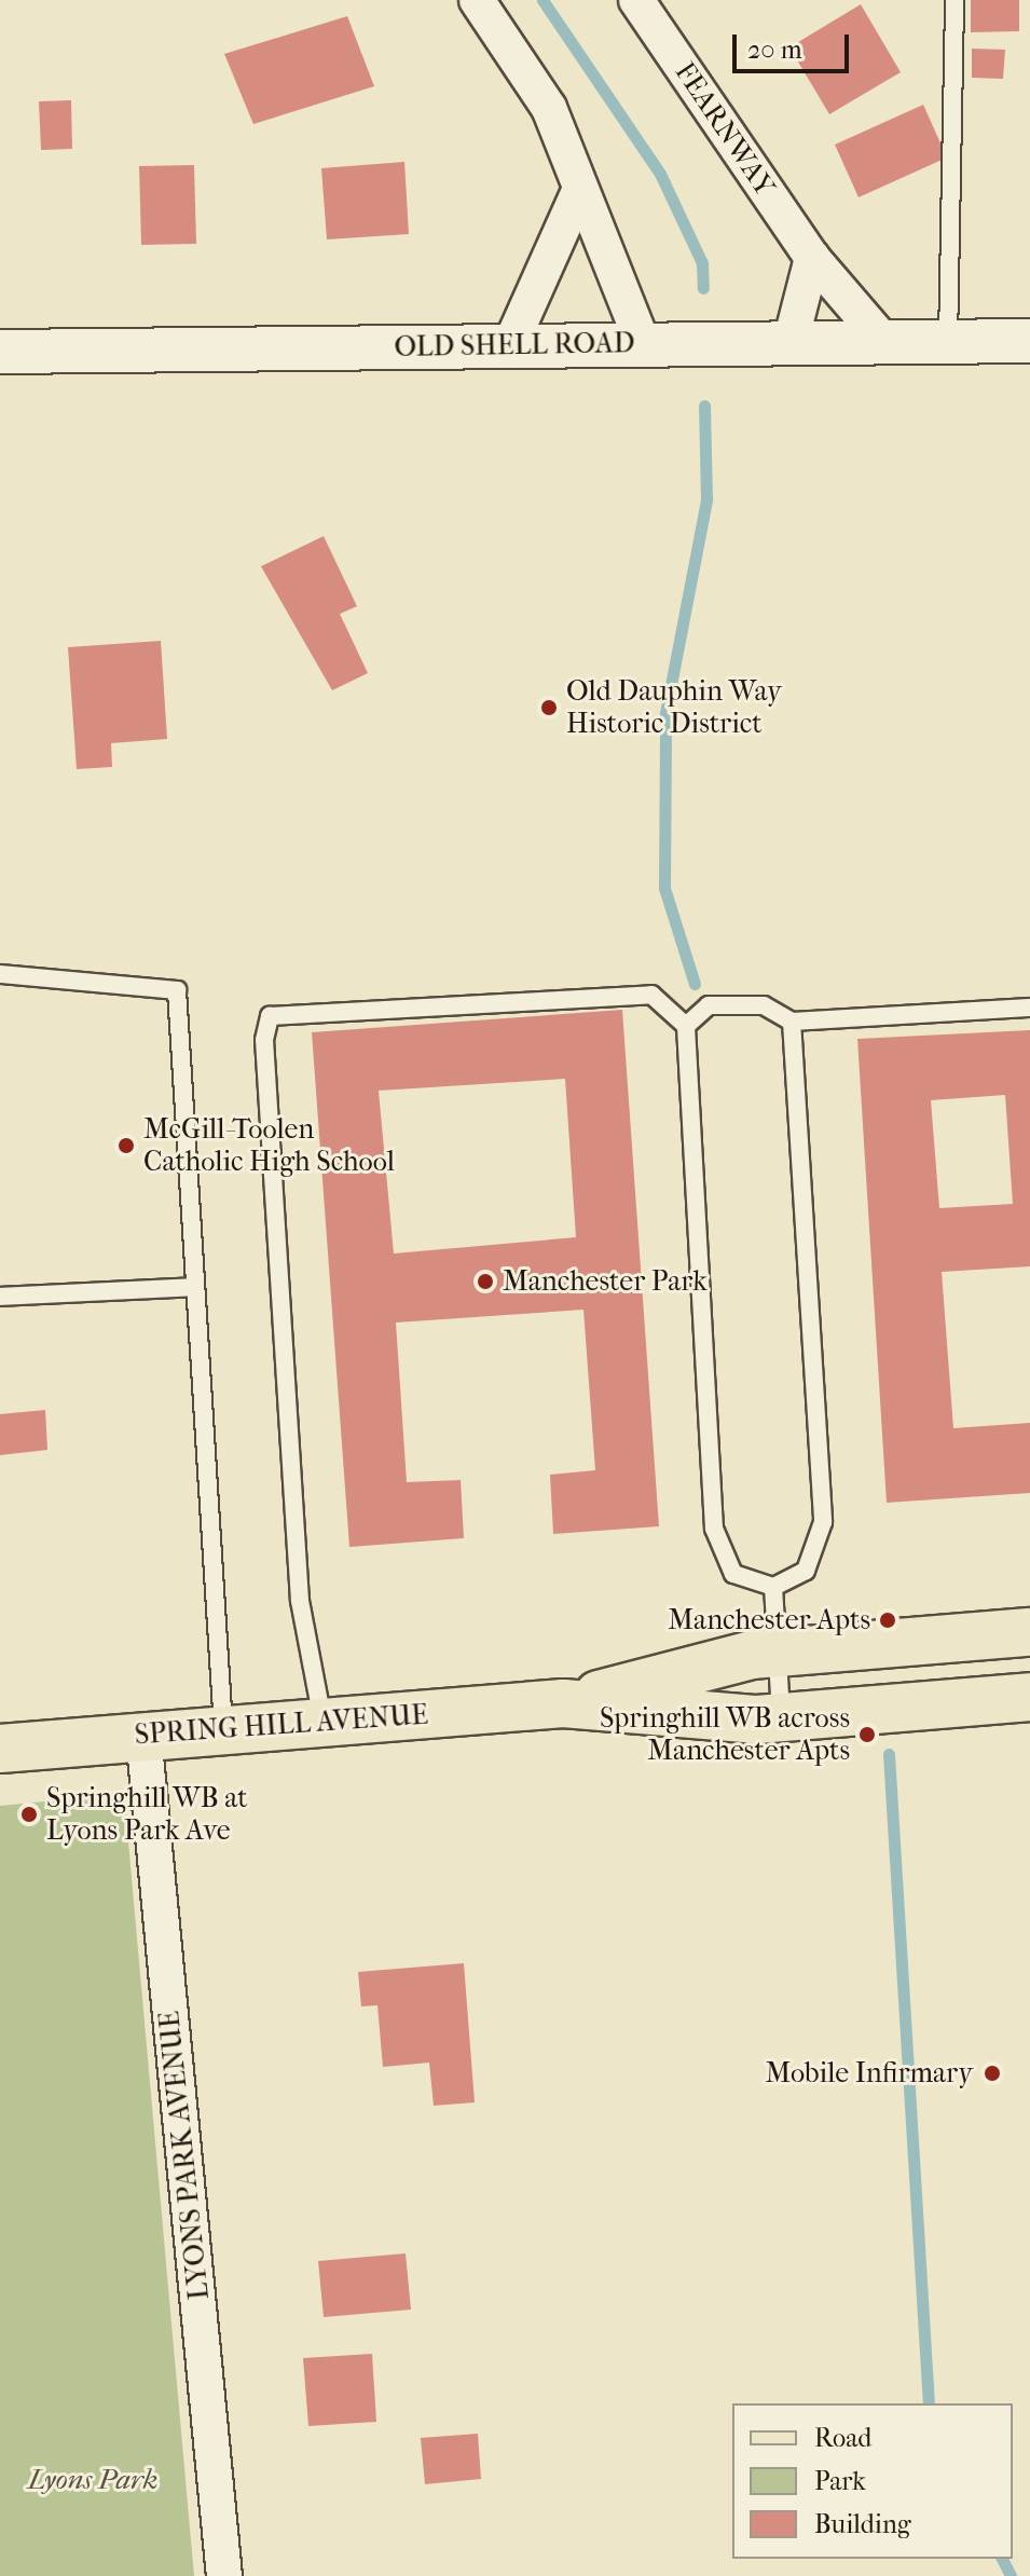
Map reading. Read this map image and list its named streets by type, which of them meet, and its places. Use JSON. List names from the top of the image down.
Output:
{
  "streets": {
    "main road": ["SPRING HILL AVENUE"],
    "street": ["FEARNWAY", "OLD SHELL ROAD", "LYONS PARK AVENUE"]
  },
  "crossings": [
    ["FEARNWAY", "OLD SHELL ROAD"],
    ["SPRING HILL AVENUE", "LYONS PARK AVENUE"]
  ],
  "parks": ["Lyons Park"],
  "places": [
    "Old Dauphin Way Historic District",
    "McGill-Toolen Catholic High School",
    "Manchester Park",
    "Manchester Apts",
    "Springhill WB across Manchester Apts",
    "Springhill WB at Lyons Park Ave",
    "Mobile Infirmary"
  ],
  "legend": ["Road", "Park", "Building"],
  "scale_bar": "20 m"
}
